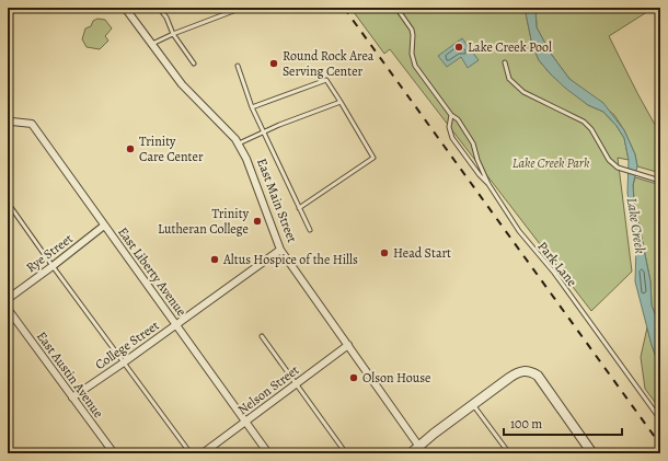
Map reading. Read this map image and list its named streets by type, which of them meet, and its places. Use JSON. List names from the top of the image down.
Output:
{
  "streets": {
    "street": [
      "East Main Street",
      "Rye Street",
      "East Liberty Avenue",
      "College Street",
      "East Austin Avenue",
      "Nelson Street"
    ],
    "lane": ["Park Lane"]
  },
  "crossings": [
    ["East Main Street", "College Street"],
    ["East Main Street", "Nelson Street"],
    ["Rye Street", "East Liberty Avenue"],
    ["East Liberty Avenue", "College Street"],
    ["East Liberty Avenue", "Nelson Street"],
    ["College Street", "East Austin Avenue"]
  ],
  "water": ["Lake Creek"],
  "parks": ["Lake Creek Park"],
  "places": [
    "Lake Creek Pool",
    "Round Rock Area Serving Center",
    "Trinity Care Center",
    "Trinity Lutheran College",
    "Head Start",
    "Altus Hospice of the Hills",
    "Olson House"
  ],
  "scale_bar": "100 m"
}
